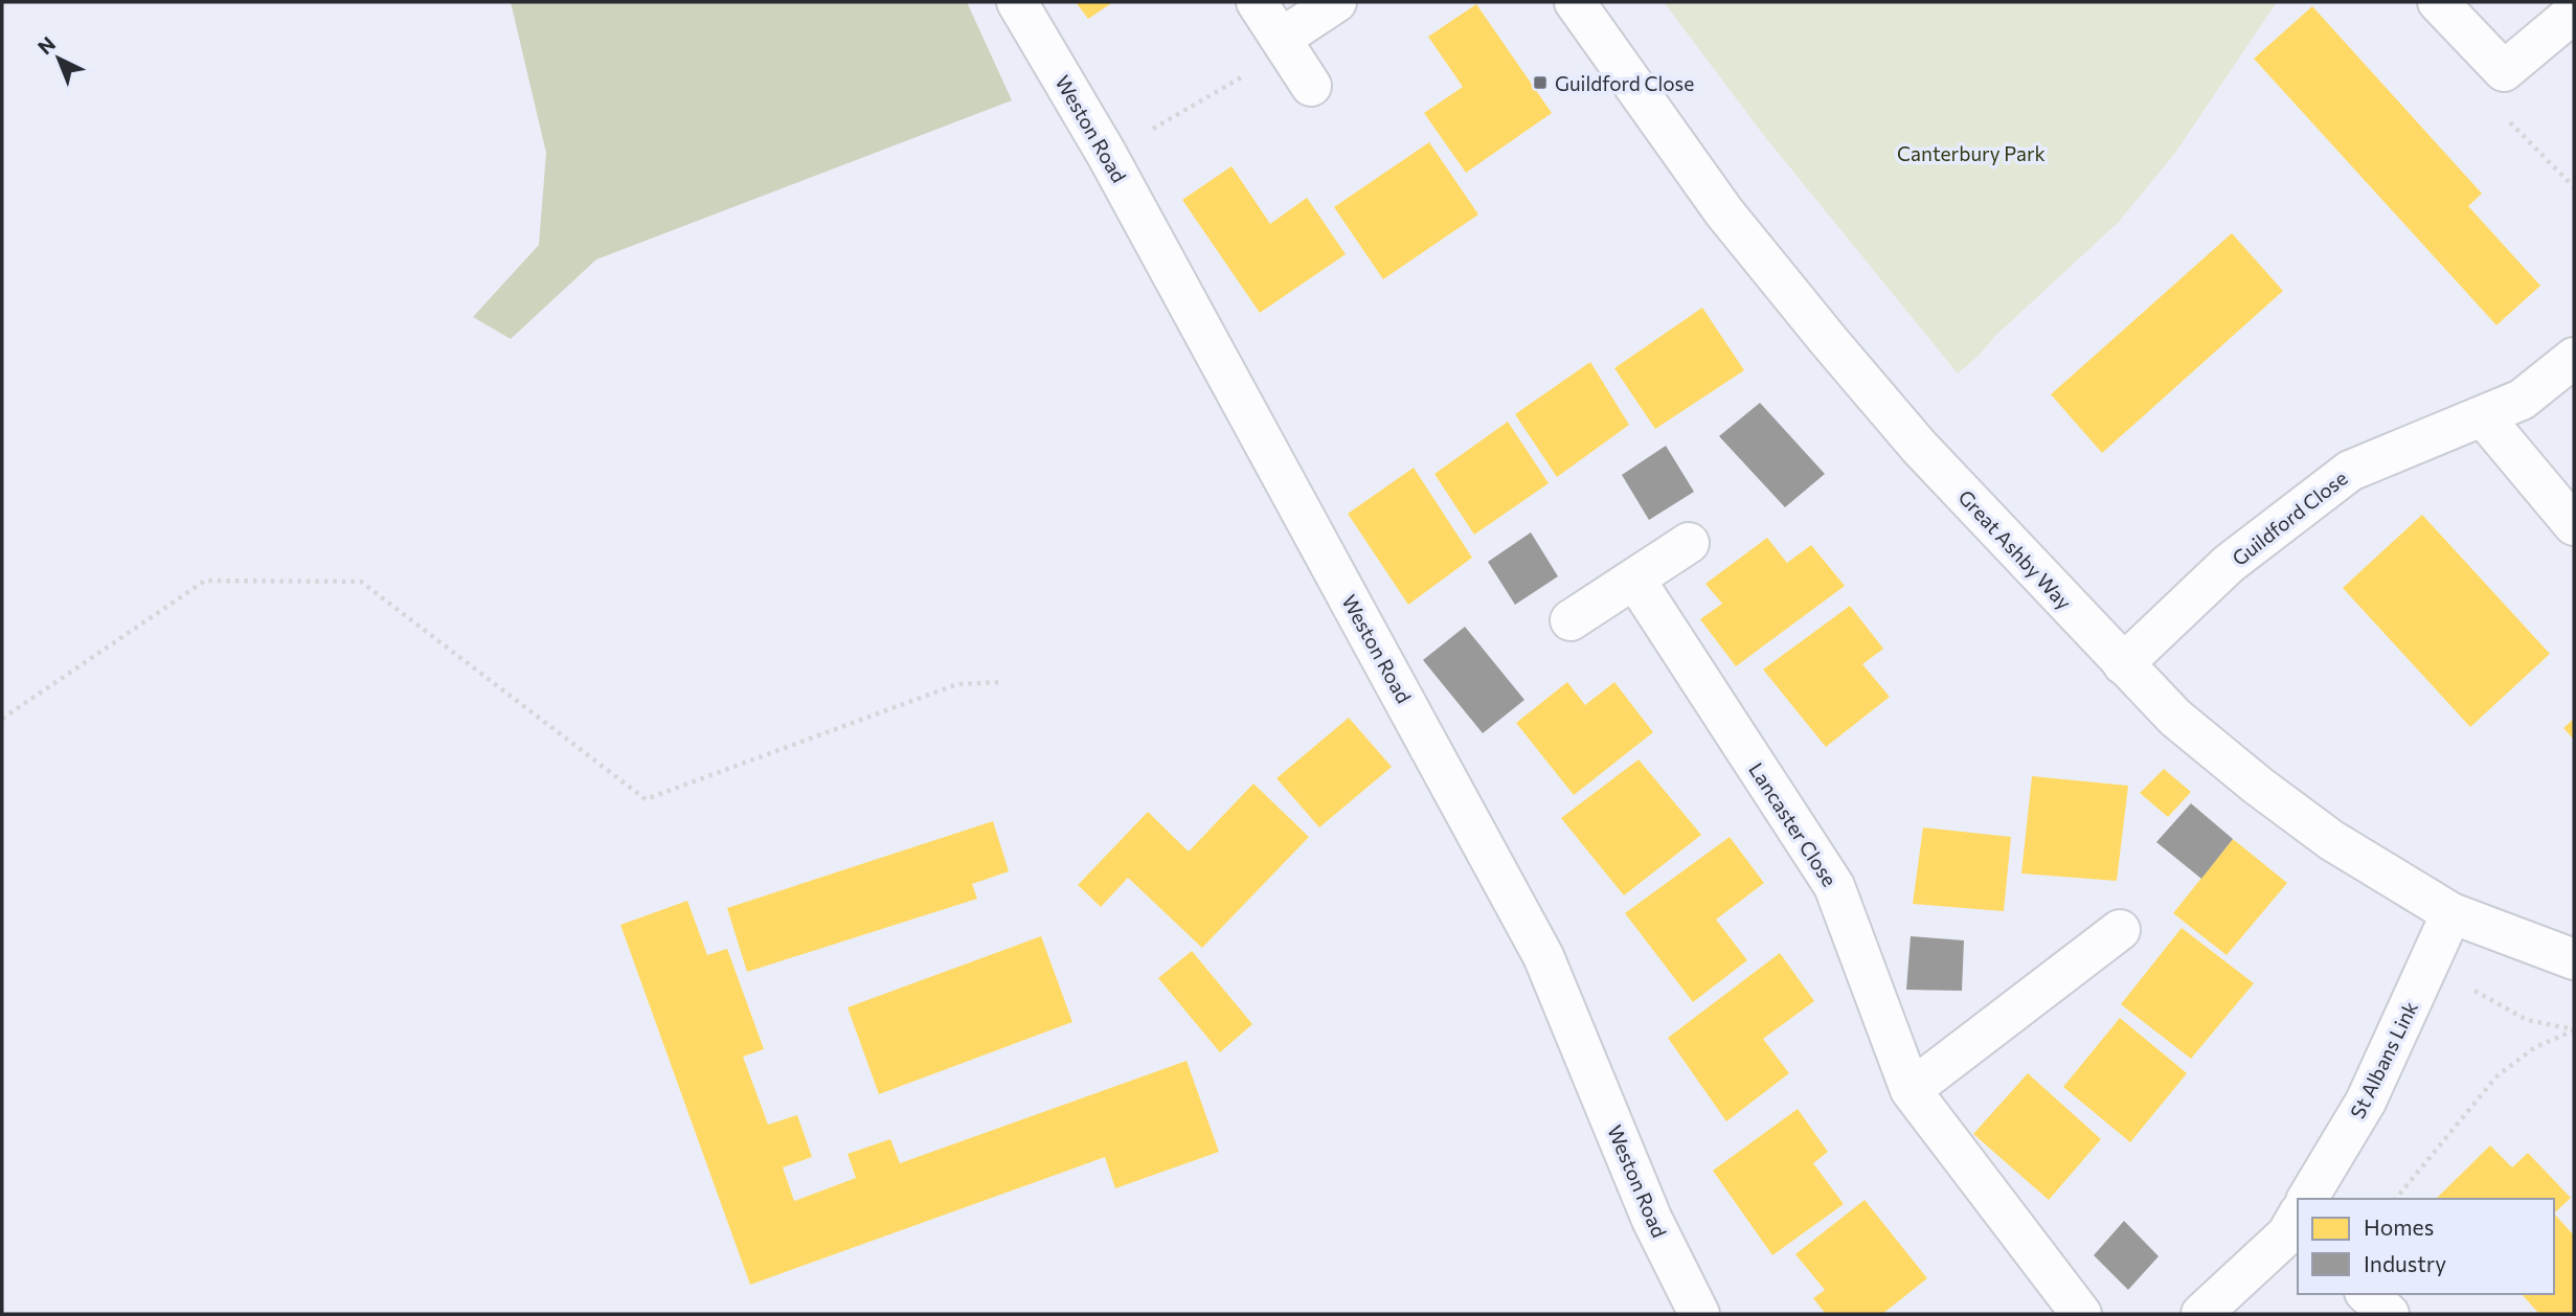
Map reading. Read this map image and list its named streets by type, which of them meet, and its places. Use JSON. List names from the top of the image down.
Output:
{
  "streets": {
    "street": [
      "Weston Road",
      "Guildford Close",
      "Great Ashby Way",
      "Lancaster Close",
      "St Albans Link"
    ]
  },
  "crossings": [
    ["Guildford Close", "Great Ashby Way"],
    ["Great Ashby Way", "St Albans Link"]
  ],
  "parks": ["Canterbury Park"],
  "places": {
    "transit": ["Guildford Close"]
  },
  "legend": ["Homes", "Industry"],
  "north": "top left"
}
